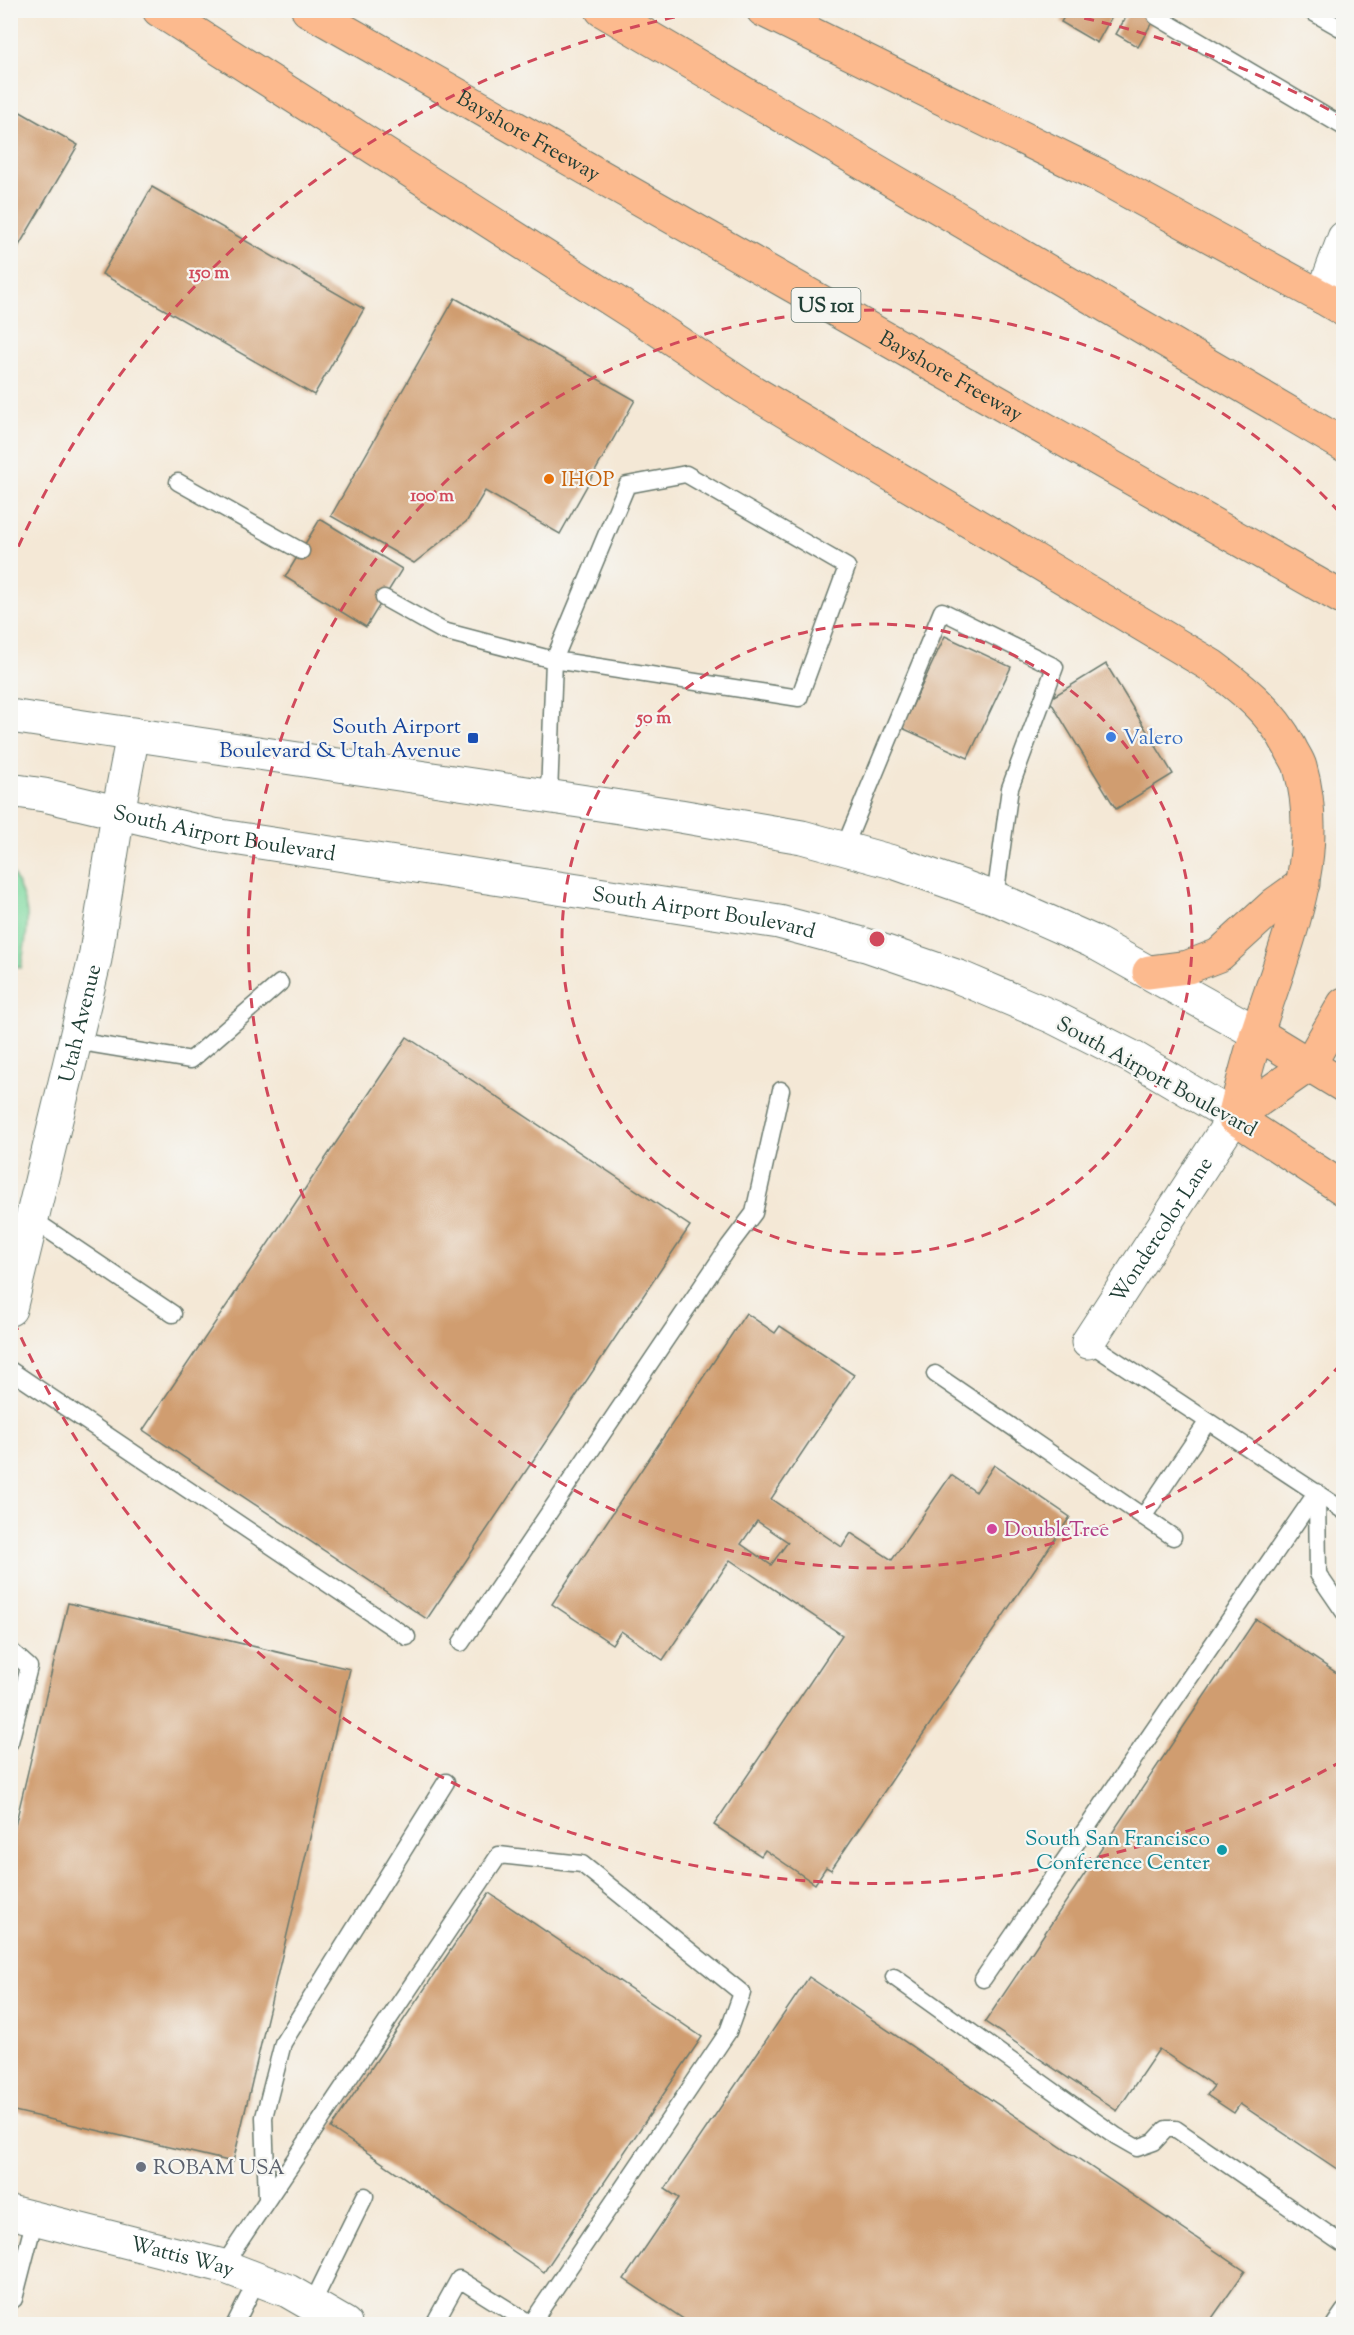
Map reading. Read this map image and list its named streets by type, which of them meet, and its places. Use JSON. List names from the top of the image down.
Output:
{
  "streets": {
    "main road": ["Bayshore Freeway", "US 101", "South Airport Boulevard"],
    "street": ["Utah Avenue", "Wondercolor Lane", "Wattis Way"]
  },
  "crossings": [
    ["South Airport Boulevard", "Utah Avenue"],
    ["South Airport Boulevard", "Wondercolor Lane"]
  ],
  "places": {
    "other": [
      "IHOP",
      "Valero",
      "DoubleTree",
      "South San Francisco Conference Center",
      "ROBAM USA"
    ],
    "transit": ["South Airport Boulevard & Utah Avenue"]
  },
  "rings": ["150 m", "100 m", "50 m"]
}
